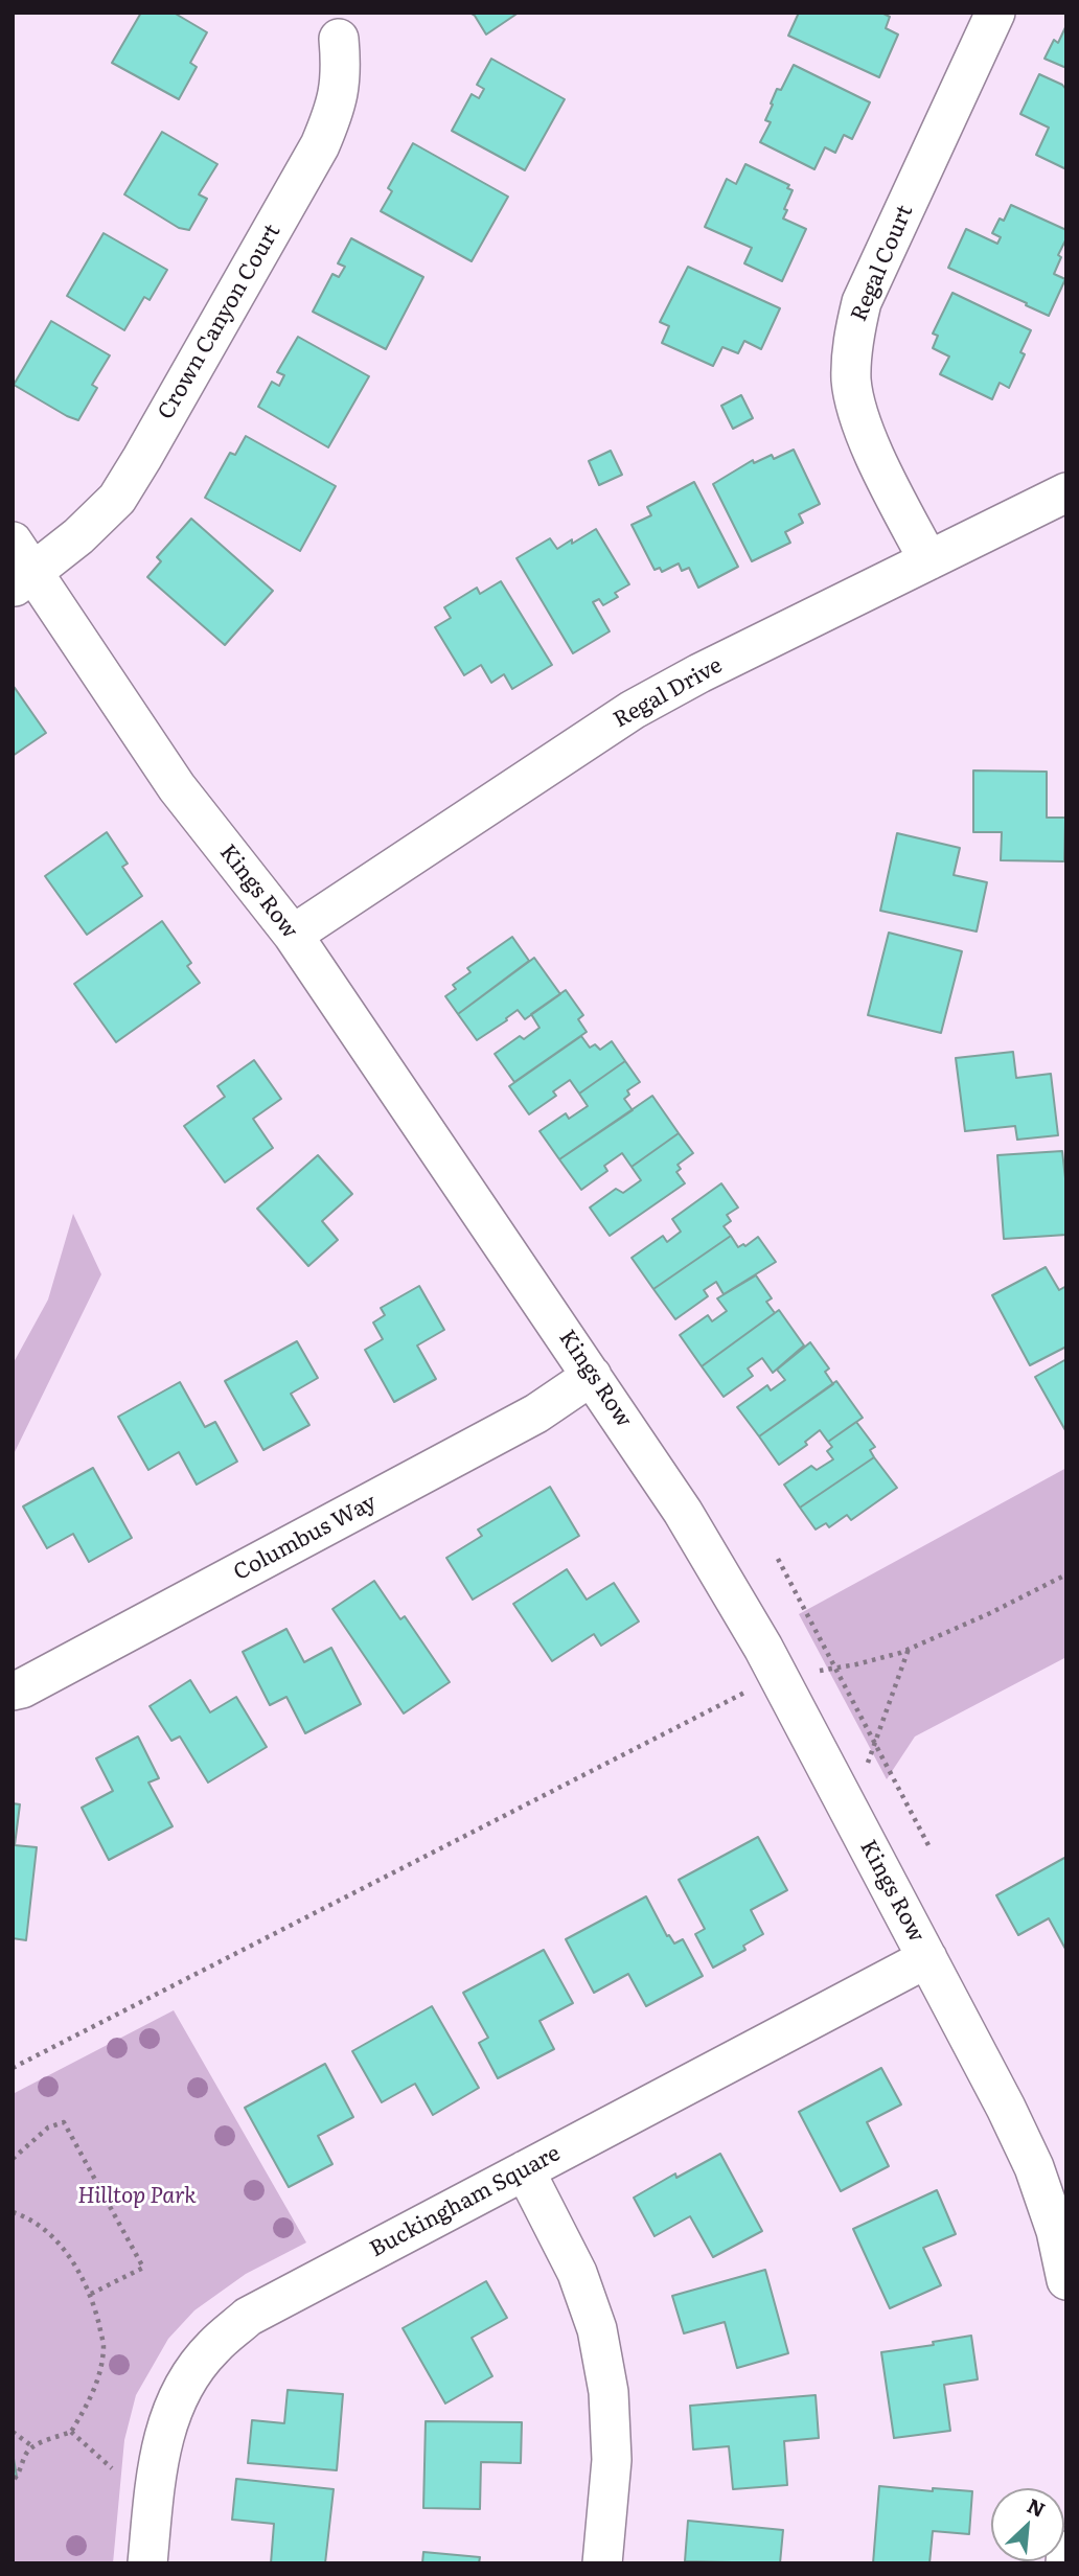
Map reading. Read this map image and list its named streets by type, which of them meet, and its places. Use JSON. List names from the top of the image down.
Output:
{
  "streets": {
    "street": [
      "Regal Court",
      "Crown Canyon Court",
      "Regal Drive",
      "Kings Row",
      "Columbus Way",
      "Buckingham Square"
    ]
  },
  "crossings": [
    ["Regal Court", "Regal Drive"],
    ["Crown Canyon Court", "Kings Row"],
    ["Regal Drive", "Kings Row"],
    ["Kings Row", "Columbus Way"],
    ["Kings Row", "Buckingham Square"]
  ],
  "parks": ["Hilltop Park"],
  "north": "top right"
}
